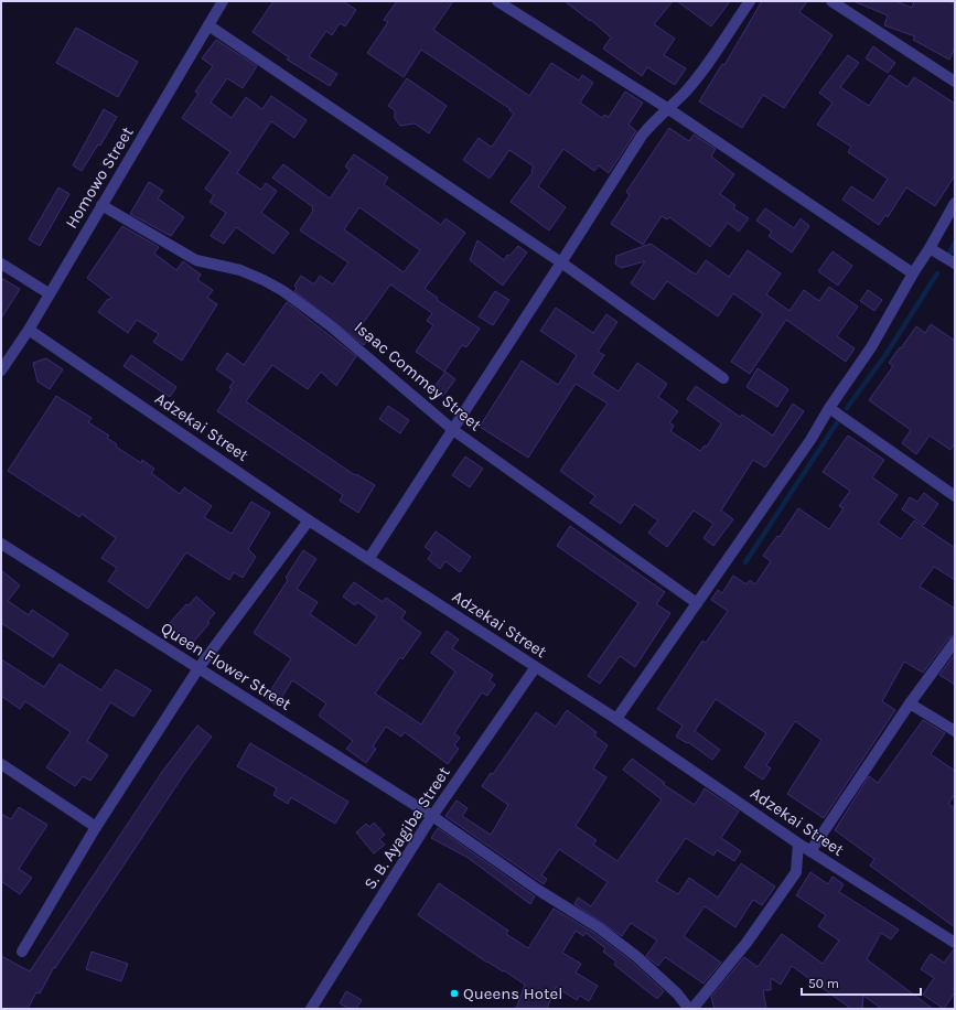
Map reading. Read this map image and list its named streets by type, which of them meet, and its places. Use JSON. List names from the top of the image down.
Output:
{
  "streets": {
    "street": [
      "Homowo Street",
      "Isaac Commey Street",
      "Adzekai Street",
      "Queen Flower Street",
      "S. B. Ayagiba Street"
    ]
  },
  "crossings": [
    ["Homowo Street", "Isaac Commey Street"],
    ["Homowo Street", "Adzekai Street"],
    ["Adzekai Street", "S. B. Ayagiba Street"],
    ["Queen Flower Street", "S. B. Ayagiba Street"]
  ],
  "places": ["Queens Hotel"],
  "scale_bar": "50 m"
}
